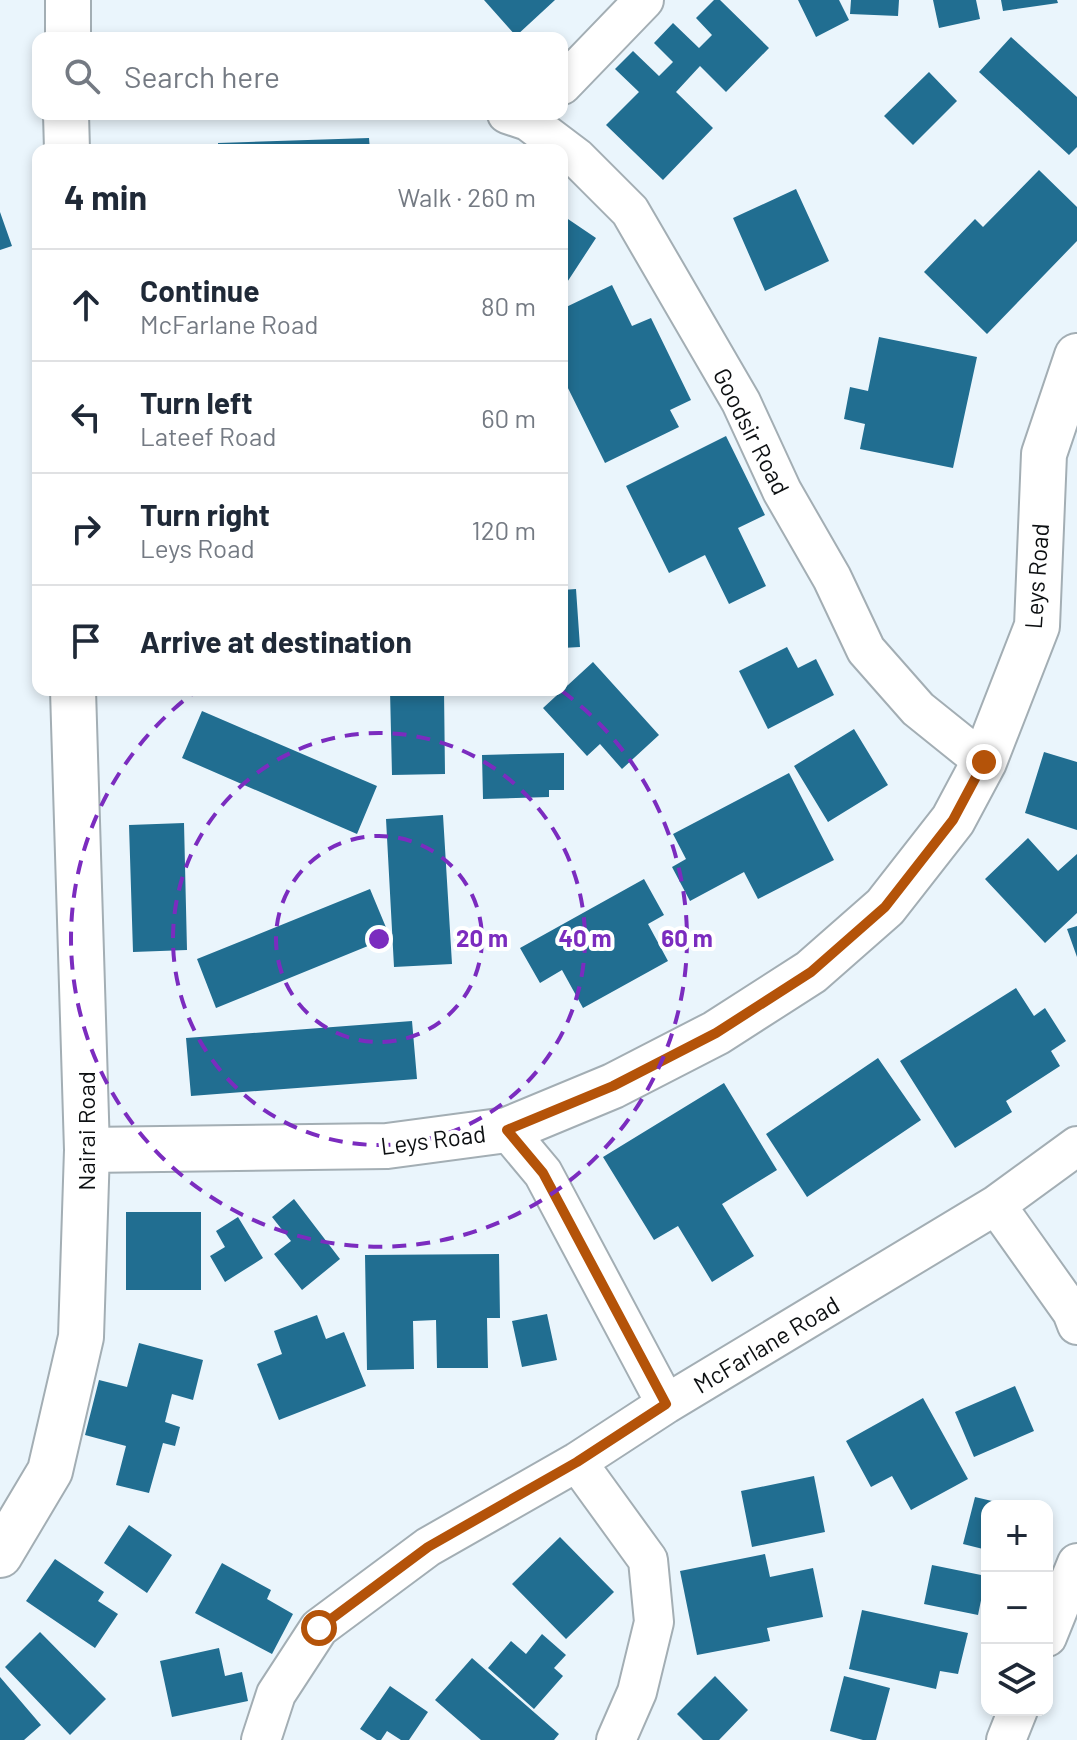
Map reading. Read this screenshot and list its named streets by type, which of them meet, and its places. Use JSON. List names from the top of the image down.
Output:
{
  "streets": {
    "street": [
      "Goodsir Road",
      "Leys Road",
      "Nairai Road",
      "McFarlane Road"
    ]
  },
  "crossings": [
    ["Goodsir Road", "Leys Road"],
    ["Leys Road", "Nairai Road"]
  ],
  "page": {
    "search": "Search here",
    "heading": ["4 min", "Walk · 260 m"],
    "list": [
      ["Continue", "McFarlane Road", "80 m"],
      ["Turn left", "Lateef Road", "60 m"],
      ["Turn right", "Leys Road", "120 m"],
      "Arrive at destination"
    ],
    "map_buttons": ["+", "−"]
  },
  "rings": ["20 m", "40 m", "60 m"]
}
